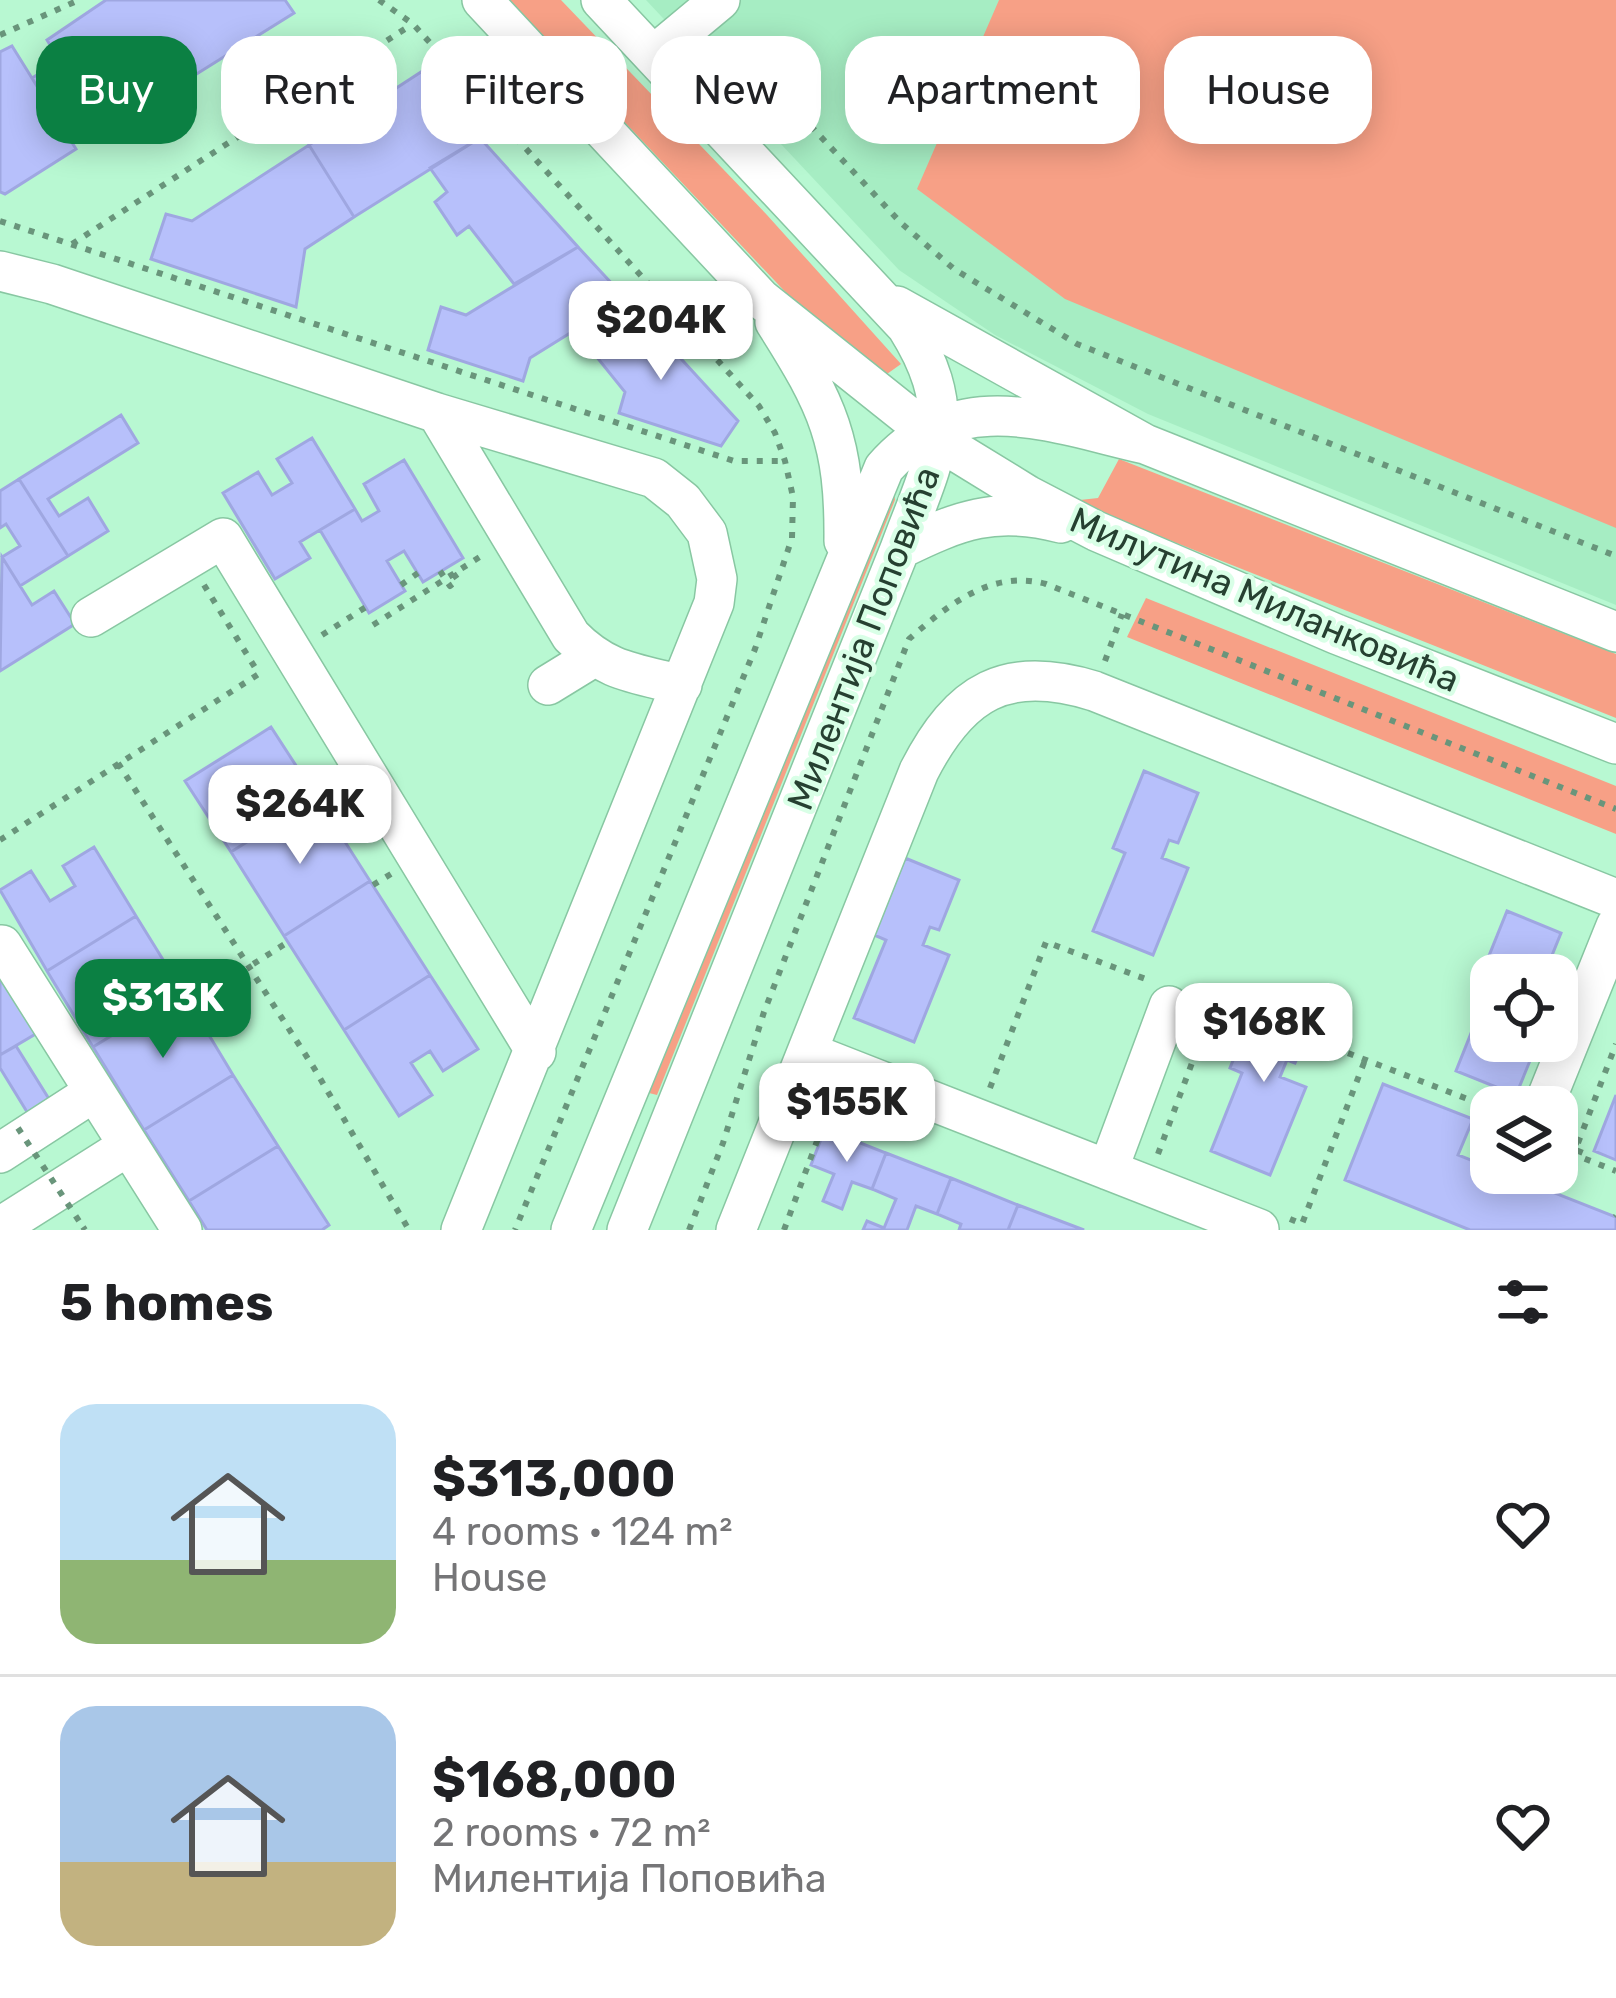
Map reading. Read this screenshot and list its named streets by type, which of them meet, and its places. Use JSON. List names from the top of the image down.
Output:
{
  "streets": {
    "street": ["Милутина Миланковића", "Милентија Поповића"]
  },
  "crossings": [
    ["Милутина Миланковића", "Милентија Поповића"]
  ],
  "page": {
    "chip": [
      "Buy",
      "Rent",
      "Filters",
      "New",
      "Apartment",
      "House"
    ],
    "price": [
      "$204K",
      "$264K",
      "$313K",
      "$168K",
      "$155K"
    ],
    "heading": "5 homes",
    "list": [
      {
        "name": "$313,000",
        "note": "4 rooms · 124 m² · House"
      },
      {
        "name": "$168,000",
        "note": "2 rooms · 72 m² · Милентија Поповића"
      }
    ]
  }
}
